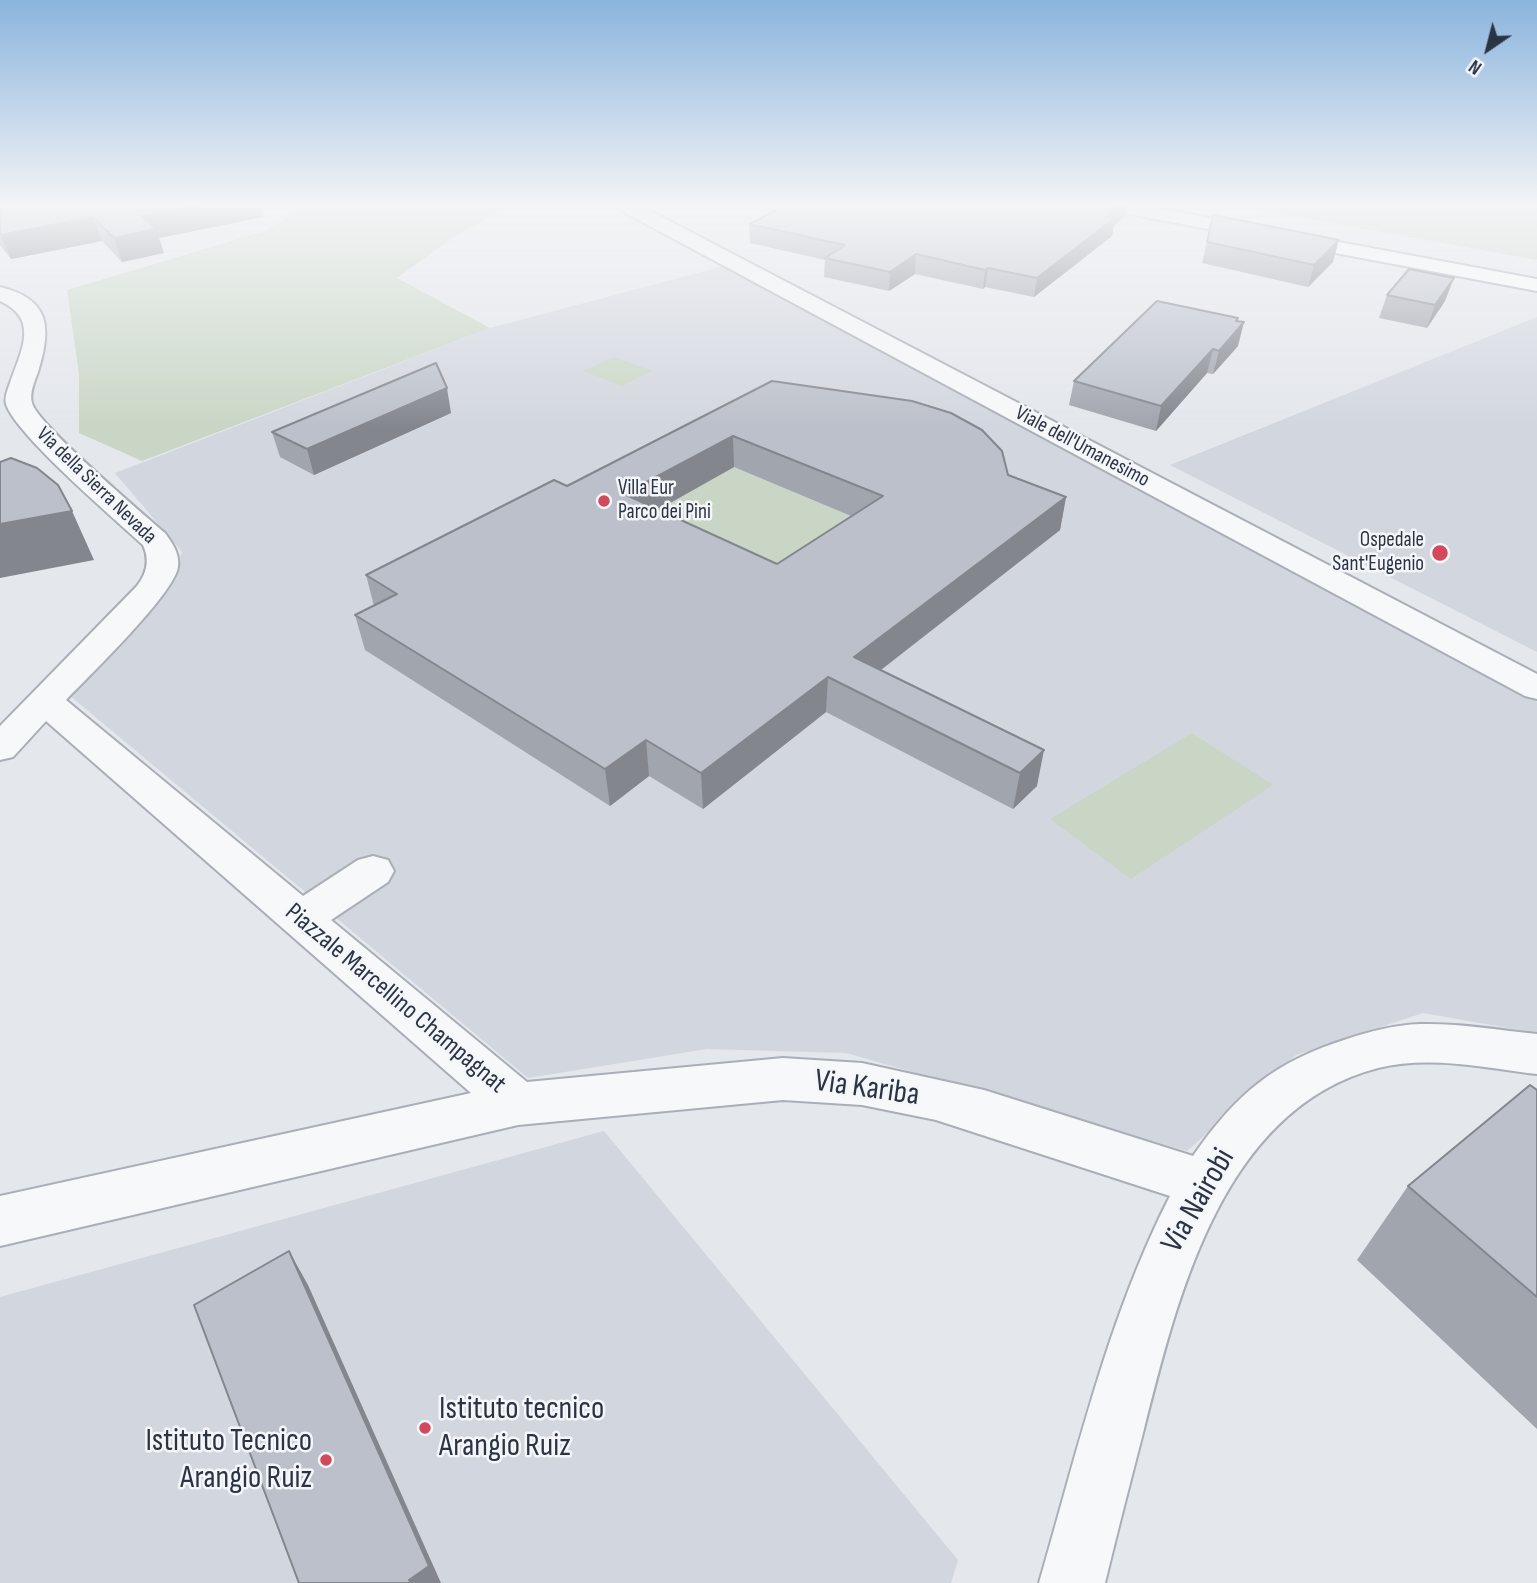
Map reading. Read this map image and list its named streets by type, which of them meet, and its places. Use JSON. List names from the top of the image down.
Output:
{
  "streets": {
    "street": [
      "Viale dell'Umanesimo",
      "Via della Sierra Nevada",
      "Piazzale Marcellino Champagnat",
      "Via Kariba",
      "Via Nairobi"
    ]
  },
  "crossings": [
    ["Via della Sierra Nevada", "Piazzale Marcellino Champagnat"],
    ["Piazzale Marcellino Champagnat", "Via Kariba"],
    ["Via Kariba", "Via Nairobi"]
  ],
  "places": [
    "Villa Eur Parco dei Pini",
    "Ospedale Sant'Eugenio",
    "Istituto tecnico Arangio Ruiz",
    "Istituto Tecnico Arangio Ruiz"
  ],
  "north": "bottom left"
}
